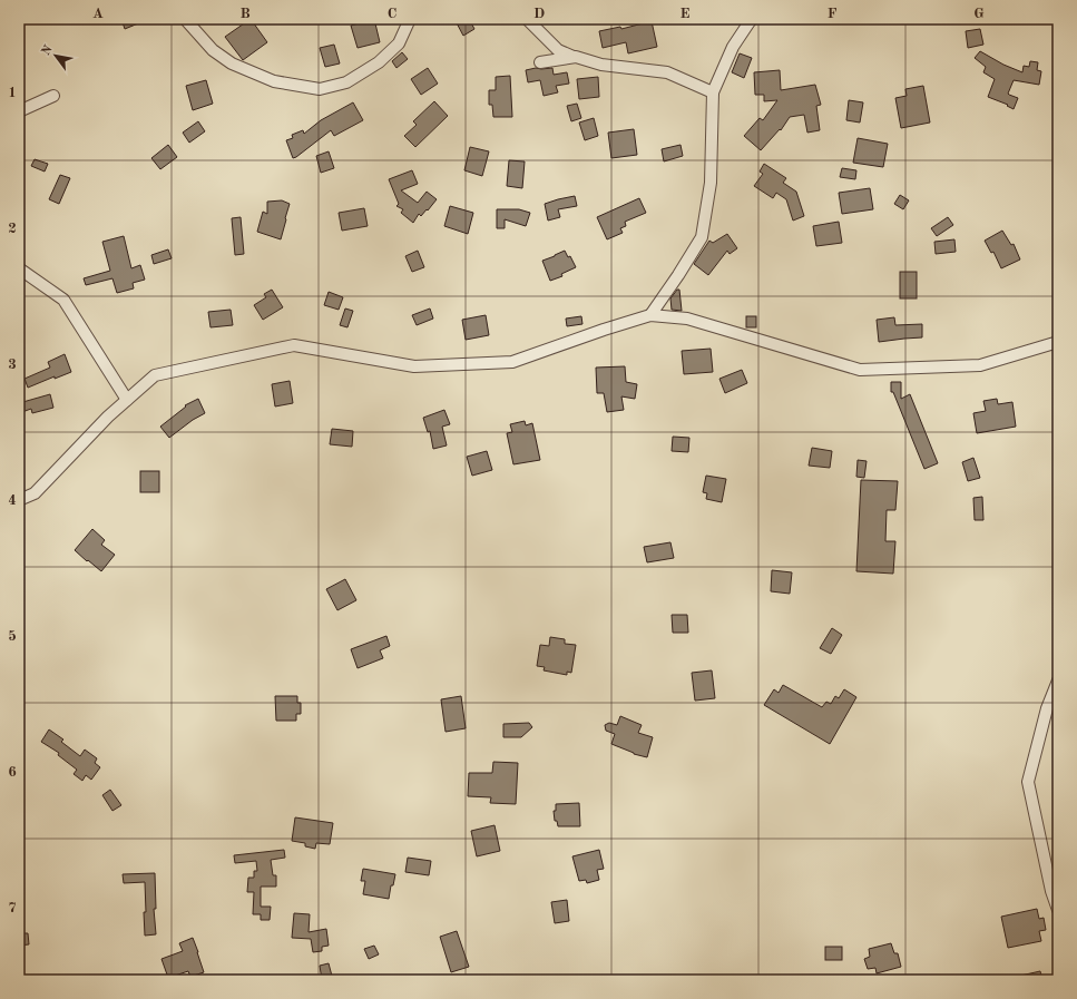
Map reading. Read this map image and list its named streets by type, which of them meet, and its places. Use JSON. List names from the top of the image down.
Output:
{
  "north": "top left",
  "grid": {
    "columns": [
      "A",
      "B",
      "C",
      "D",
      "E",
      "F",
      "G"
    ],
    "rows": [
      "1",
      "2",
      "3",
      "4",
      "5",
      "6",
      "7"
    ]
  }
}
